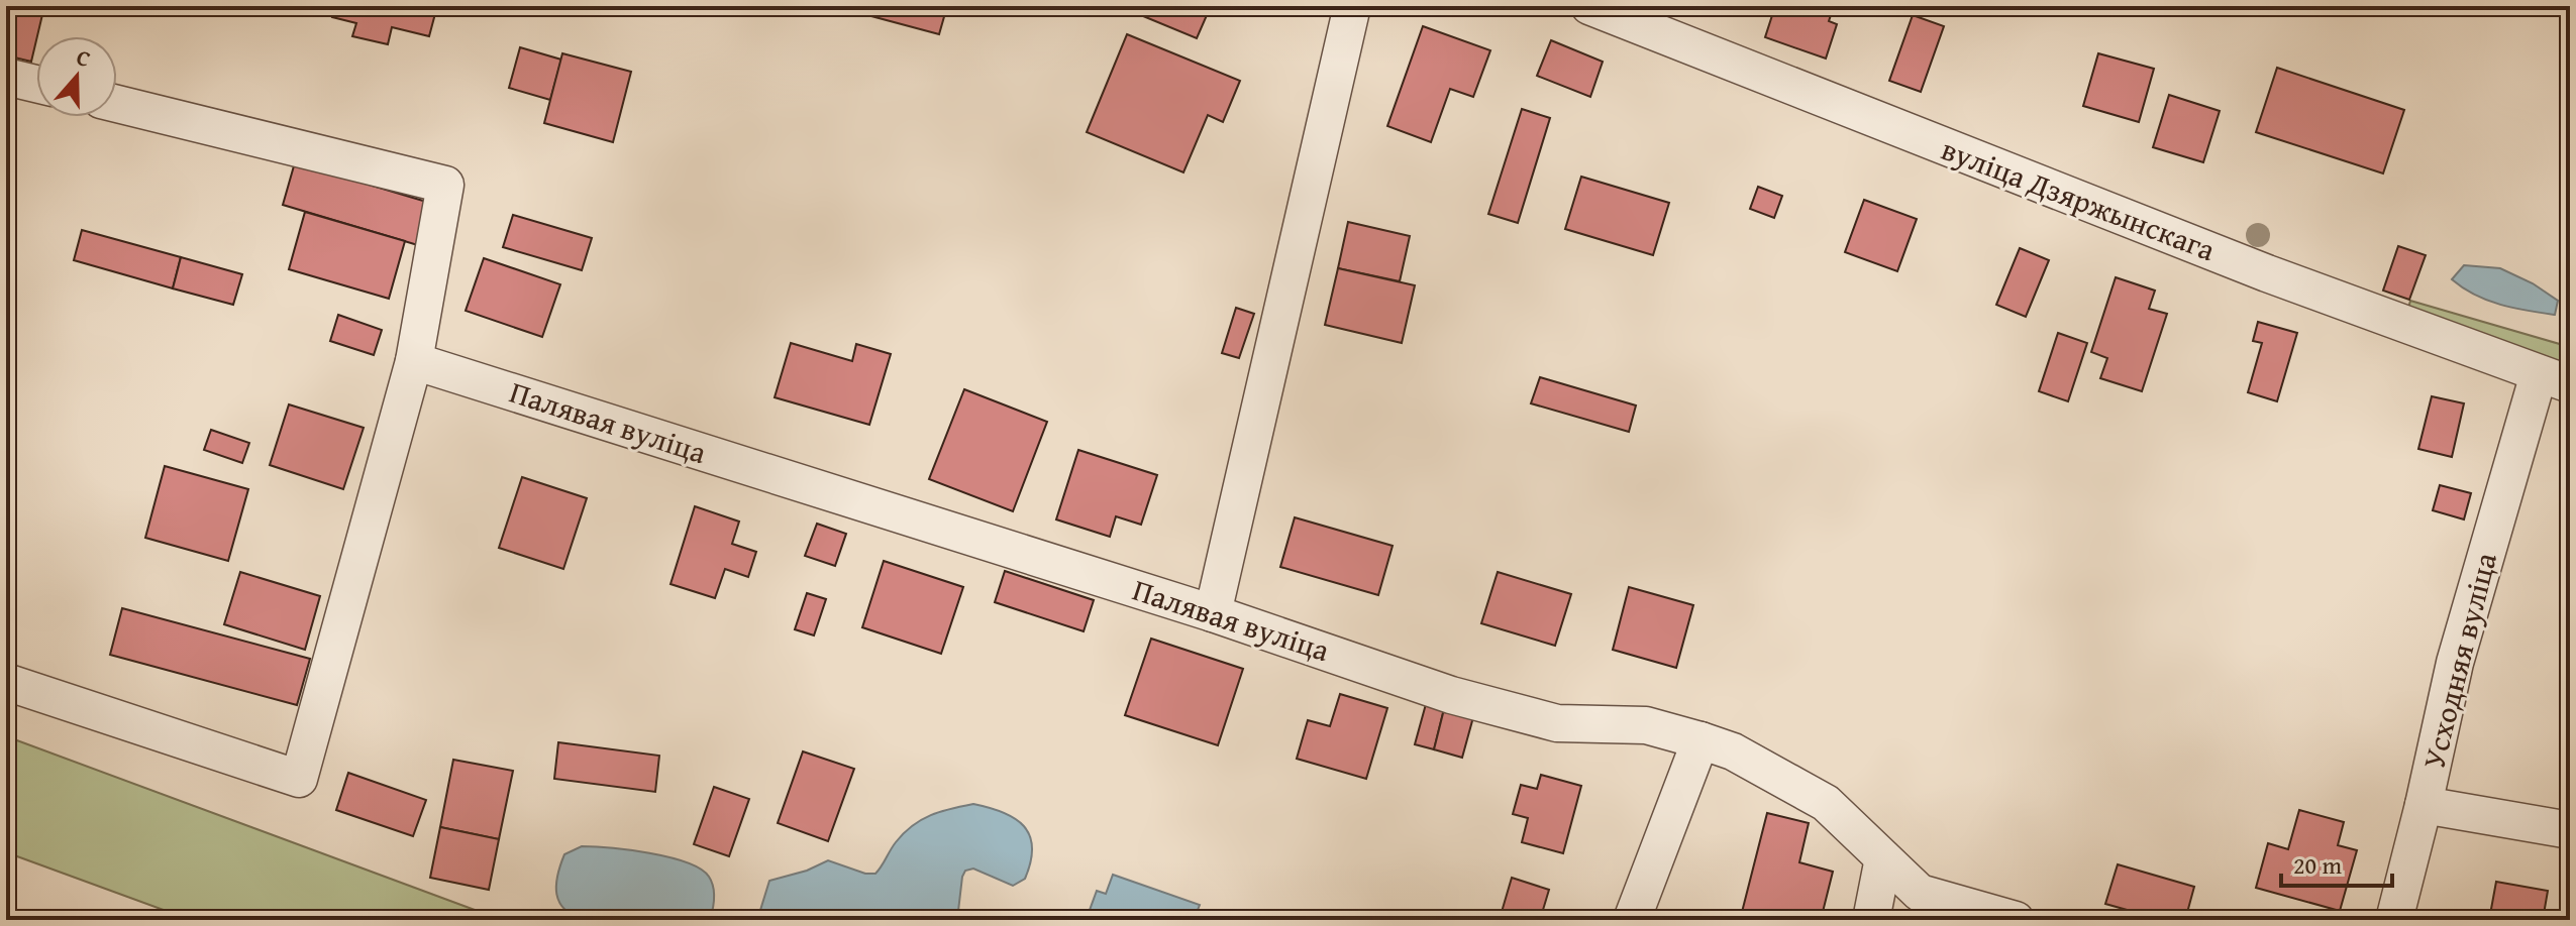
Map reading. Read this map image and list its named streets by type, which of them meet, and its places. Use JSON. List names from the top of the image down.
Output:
{
  "streets": {
    "street": ["вуліца Дзяржынскага", "Палявая вуліца", "Усходняя вуліца"]
  },
  "crossings": [
    ["вуліца Дзяржынскага", "Усходняя вуліца"]
  ],
  "scale_bar": "20 m",
  "north": "top"
}
